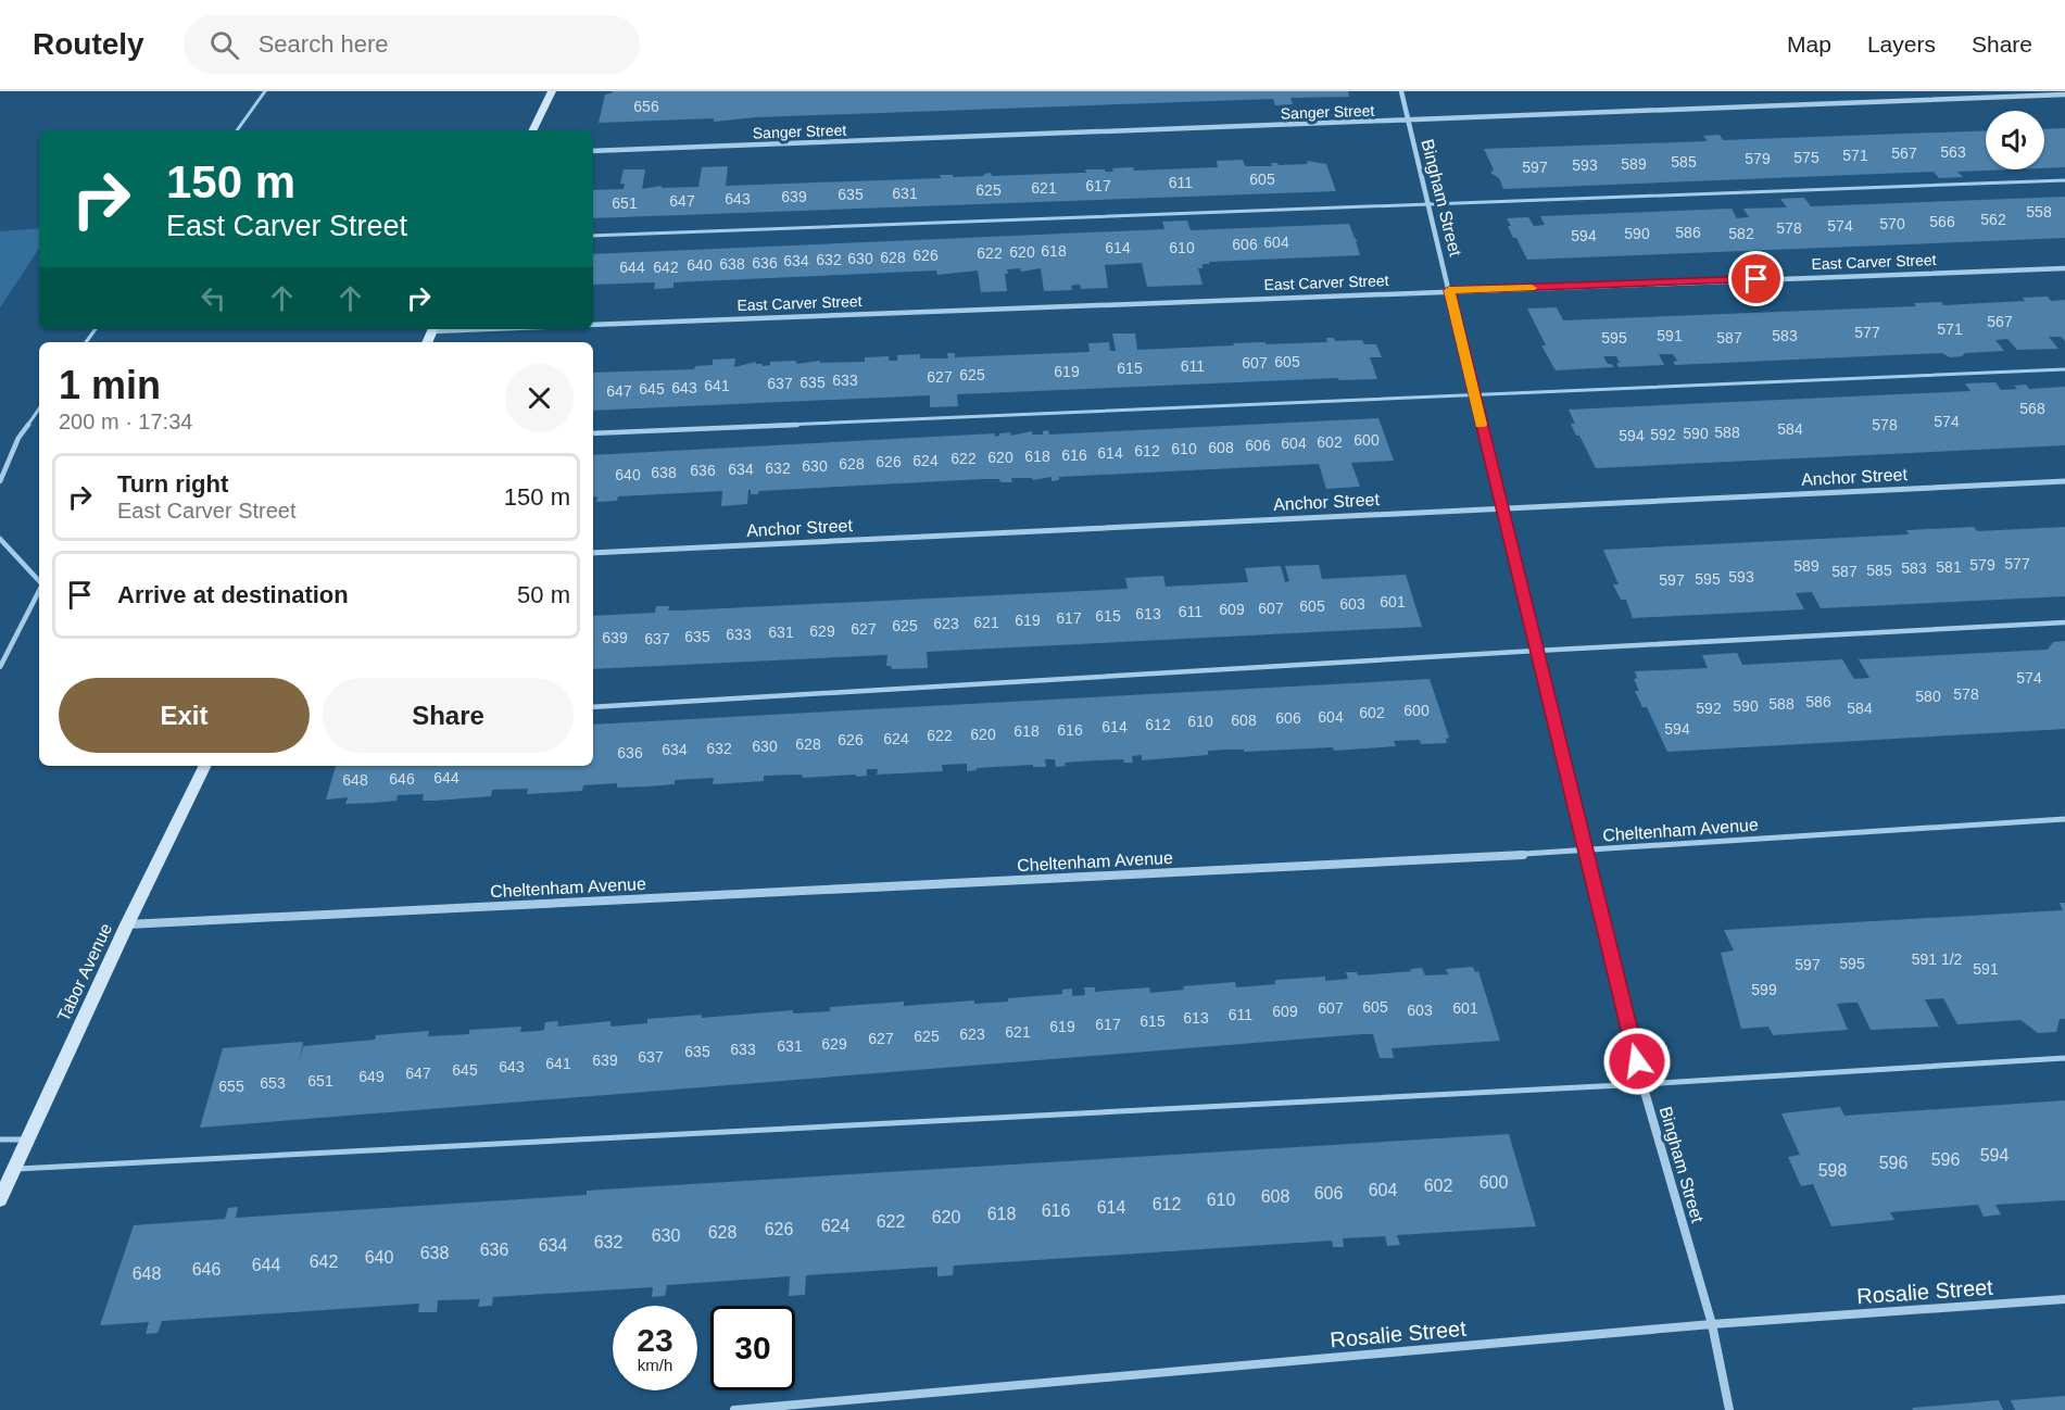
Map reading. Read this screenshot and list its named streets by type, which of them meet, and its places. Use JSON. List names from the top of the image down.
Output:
{
  "streets": {
    "street": [
      "Sanger Street",
      "Bingham Street",
      "East Carver Street",
      "Anchor Street",
      "Cheltenham Avenue",
      "Tabor Avenue",
      "Rosalie Street"
    ]
  },
  "crossings": [
    ["Sanger Street", "Bingham Street"],
    ["Bingham Street", "East Carver Street"],
    ["Bingham Street", "Anchor Street"],
    ["Bingham Street", "Cheltenham Avenue"],
    ["Bingham Street", "Rosalie Street"],
    ["Cheltenham Avenue", "Tabor Avenue"]
  ],
  "house_numbers": [
    "656",
    "563",
    "567",
    "571",
    "575",
    "579",
    "585",
    "589",
    "593",
    "597",
    "605",
    "611",
    "617",
    "621",
    "625",
    "631",
    "635",
    "639",
    "643",
    "647",
    "651",
    "558",
    "562",
    "566",
    "570",
    "574",
    "578",
    "586",
    "590",
    "582",
    "594",
    "604",
    "606",
    "614",
    "610",
    "618",
    "620",
    "622",
    "626",
    "628",
    "630",
    "632",
    "634",
    "636",
    "638",
    "640",
    "644",
    "642",
    "567",
    "571",
    "577",
    "591",
    "583",
    "595",
    "587",
    "605",
    "607",
    "611",
    "615",
    "619",
    "625",
    "627",
    "633",
    "635",
    "637",
    "641",
    "643",
    "645",
    "647",
    "568",
    "574",
    "578",
    "584",
    "588",
    "590",
    "592",
    "594",
    "600",
    "602",
    "604",
    "606",
    "608",
    "610",
    "612",
    "614",
    "616",
    "618",
    "620",
    "622",
    "624",
    "626",
    "628",
    "630",
    "632",
    "634",
    "636",
    "638",
    "640",
    "577",
    "579",
    "589",
    "581",
    "583",
    "585",
    "587",
    "593",
    "595",
    "597",
    "601",
    "603",
    "605",
    "607",
    "609",
    "611",
    "613",
    "615",
    "617",
    "619",
    "621",
    "623",
    "625",
    "627",
    "629",
    "631",
    "633",
    "635",
    "639",
    "637",
    "574",
    "578",
    "580",
    "586",
    "588",
    "590",
    "592",
    "584",
    "600",
    "602",
    "604",
    "606",
    "608",
    "610",
    "612",
    "614",
    "594",
    "616",
    "618",
    "620",
    "622",
    "624",
    "626",
    "628",
    "630",
    "632",
    "634",
    "636",
    "644",
    "646",
    "648",
    "591 1/2",
    "595",
    "597",
    "591",
    "599",
    "605",
    "607",
    "601",
    "603",
    "609",
    "611",
    "613",
    "615",
    "617",
    "619",
    "621",
    "623",
    "625",
    "627",
    "629",
    "631",
    "633",
    "635",
    "637",
    "639",
    "641",
    "643",
    "645",
    "647",
    "649",
    "651",
    "653",
    "655",
    "594",
    "596",
    "596",
    "598",
    "600",
    "602",
    "604",
    "606",
    "608",
    "610",
    "612",
    "614",
    "616",
    "618",
    "620",
    "622",
    "624",
    "626",
    "628",
    "630",
    "632",
    "634",
    "636",
    "638",
    "640",
    "642",
    "644",
    "646",
    "648"
  ],
  "page": {
    "header": "Routely",
    "search": "Search here",
    "nav": ["Map", "Layers", "Share"],
    "turn": ["150 m", "East Carver Street"],
    "heading": ["1 min", "200 m · 17:34"],
    "list": [
      {
        "name": "Turn right",
        "note": "East Carver Street",
        "value": "150 m"
      },
      {
        "name": "Arrive at destination",
        "value": "50 m"
      }
    ],
    "buttons": ["Exit", "Share"],
    "speed": "23 km/h",
    "limit": "30"
  }
}
